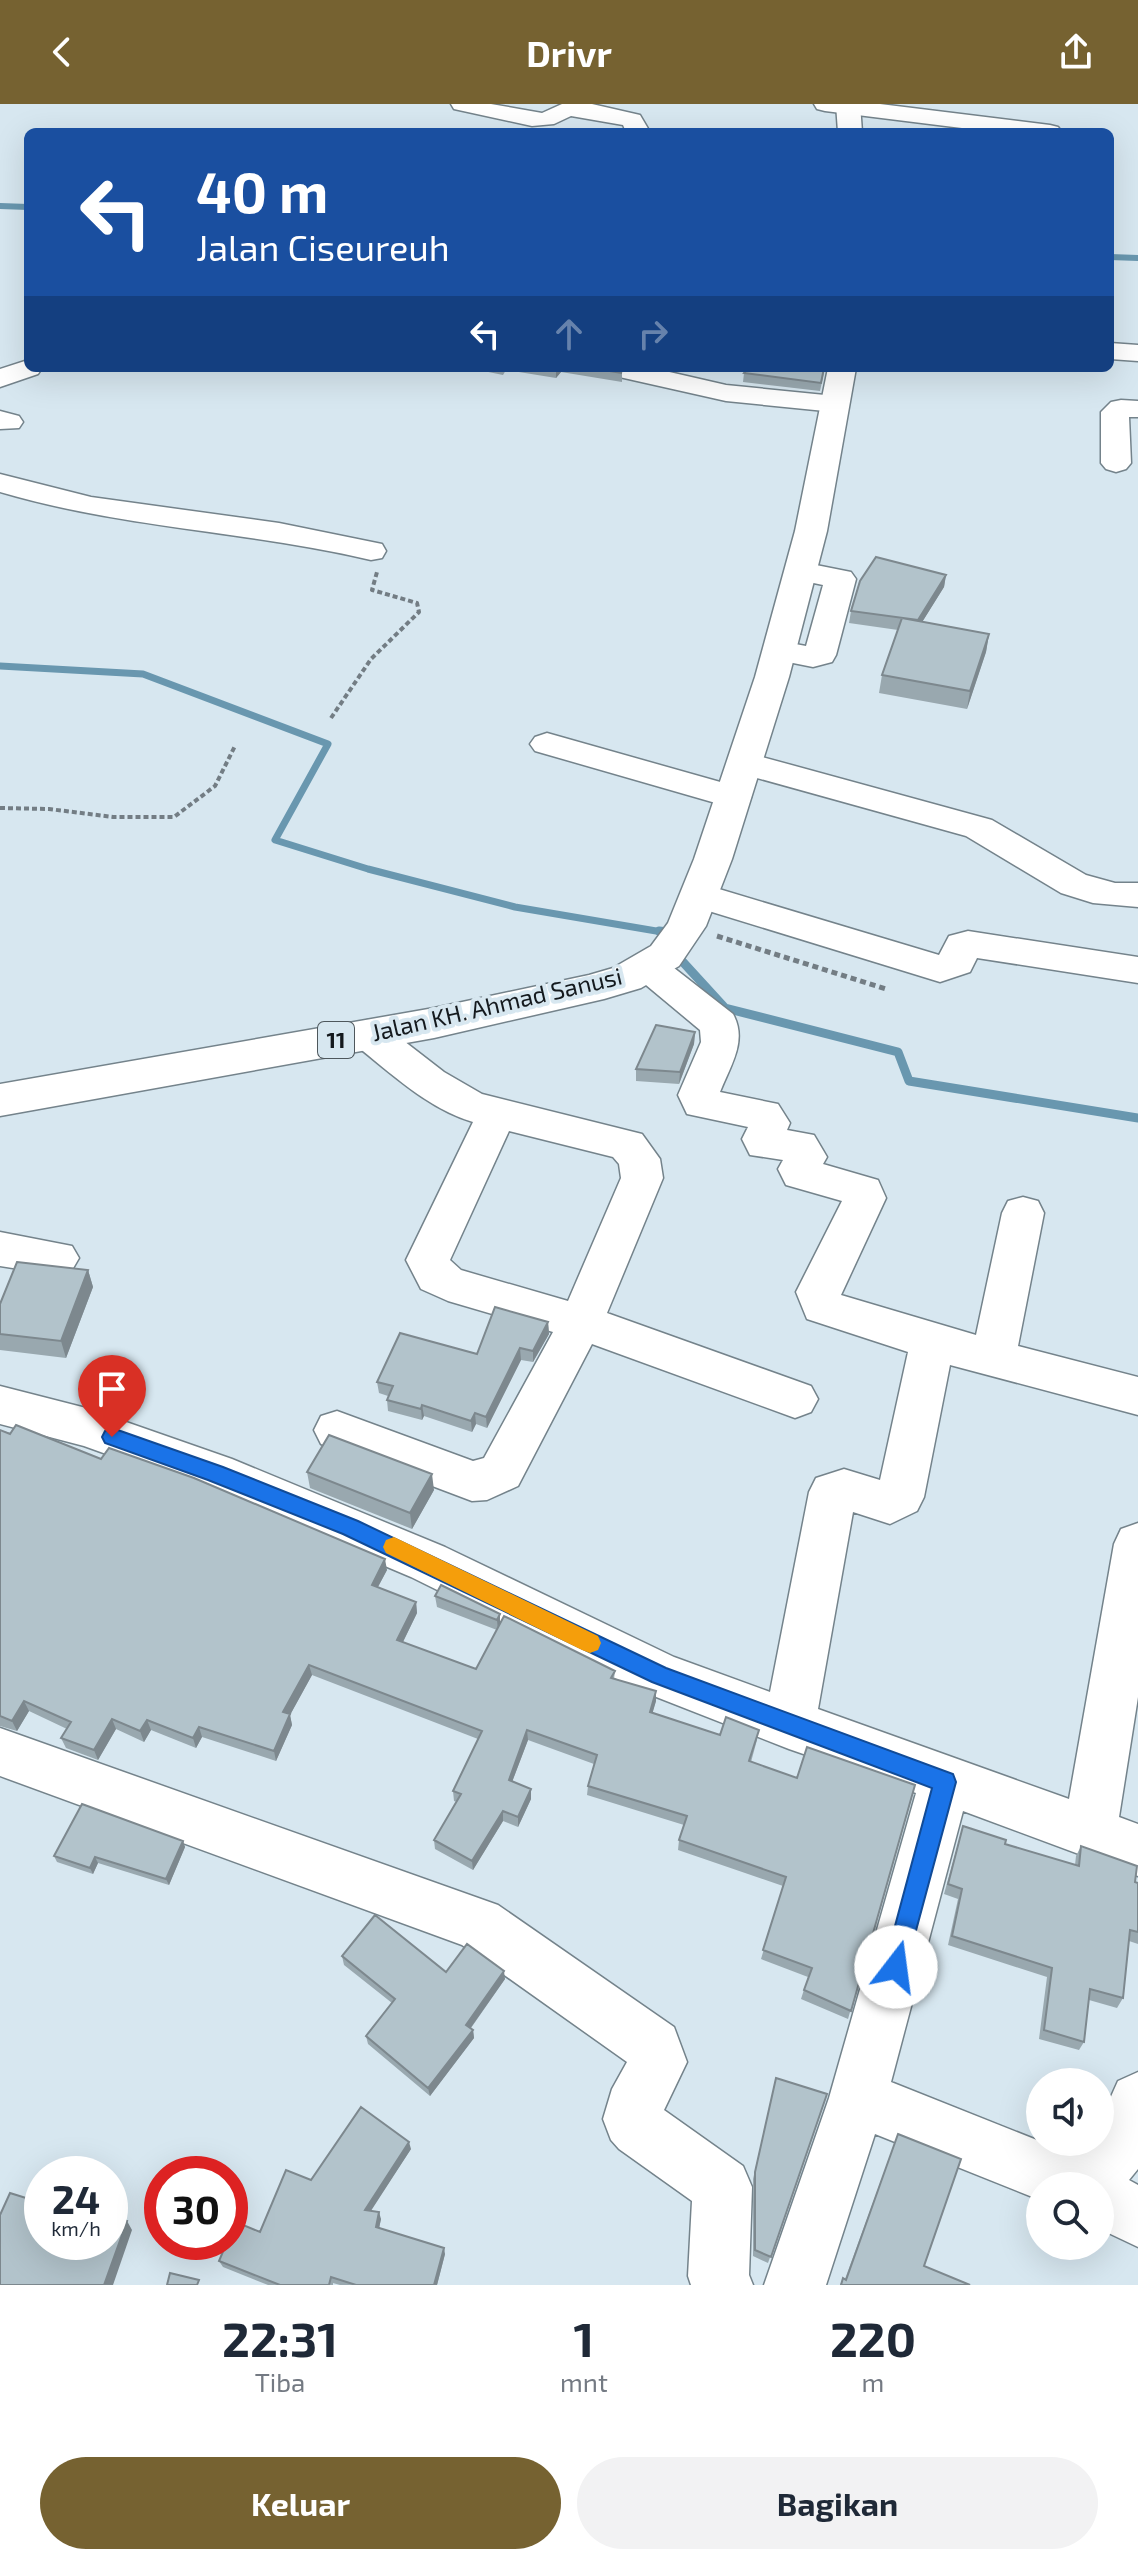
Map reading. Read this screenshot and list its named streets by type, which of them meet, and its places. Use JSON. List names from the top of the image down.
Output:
{
  "streets": {
    "highway": ["Jalan KH. Ahmad Sanusi", "11"]
  },
  "page": {
    "header": "Drivr",
    "turn": ["40 m", "Jalan Ciseureuh"],
    "speed": "24 km/h",
    "limit": "30",
    "eta": [
      "22:31",
      "Tiba",
      "1",
      "mnt",
      "220",
      "m"
    ],
    "buttons": ["Keluar", "Bagikan"]
  }
}
